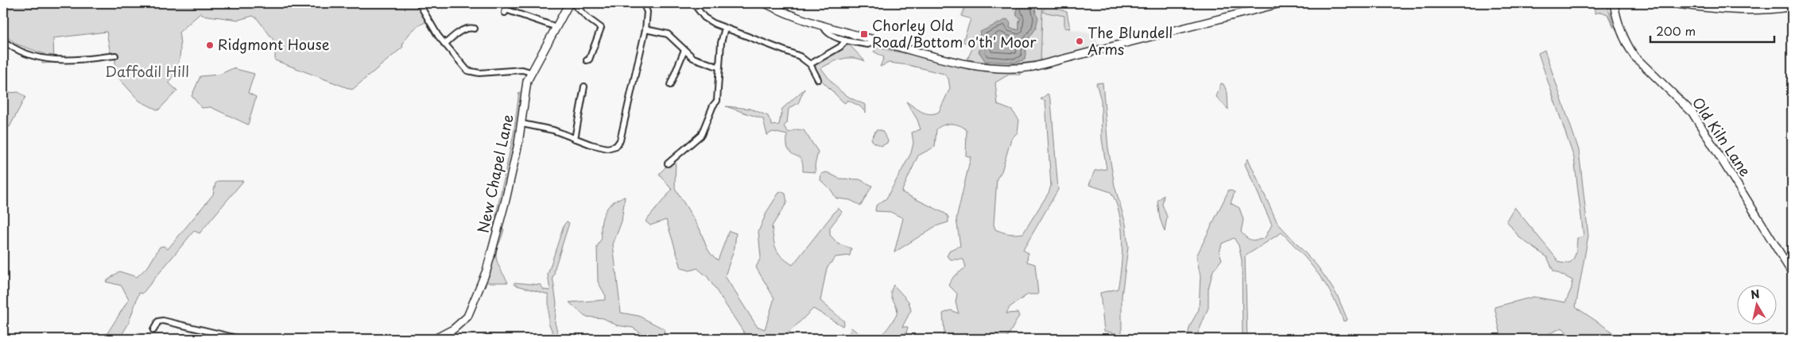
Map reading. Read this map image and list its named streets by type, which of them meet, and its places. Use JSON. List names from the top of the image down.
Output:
{
  "streets": {
    "main road": ["Old Kiln Lane", "New Chapel Lane"]
  },
  "parks": ["Daffodil Hill"],
  "places": {
    "transit": ["Chorley Old Road/Bottom o'th' Moor"],
    "other": ["The Blundell Arms", "Ridgmont House"]
  },
  "scale_bar": "200 m",
  "north": "top"
}
